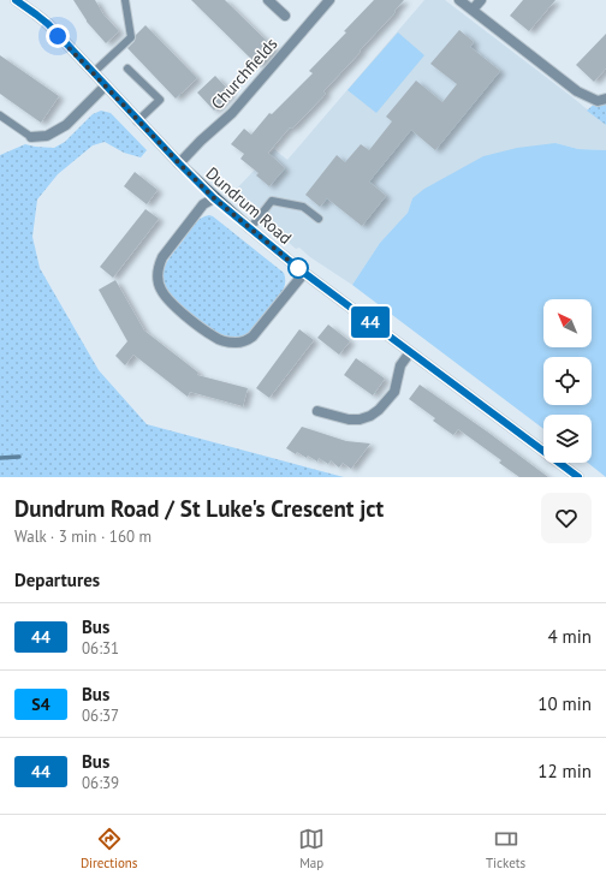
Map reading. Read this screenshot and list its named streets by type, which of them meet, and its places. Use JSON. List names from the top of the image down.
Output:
{
  "streets": {
    "main road": ["Dundrum Road"],
    "street": ["Churchfields"]
  },
  "crossings": [
    ["Churchfields", "Dundrum Road"]
  ],
  "lines": ["bus line 44"],
  "north": "top left",
  "page": {
    "on_map": "44",
    "heading": [
      ["Dundrum Road / St Luke's Crescent jct", "Walk · 3 min · 160 m"],
      "Departures"
    ],
    "list": [
      {
        "mark": "44",
        "name": "Bus",
        "note": "06:31",
        "value": "4 min"
      },
      {
        "mark": "S4",
        "name": "Bus",
        "note": "06:37",
        "value": "10 min"
      },
      {
        "mark": "44",
        "name": "Bus",
        "note": "06:39",
        "value": "12 min"
      }
    ],
    "tabs": ["Directions", "Map", "Tickets"]
  }
}
